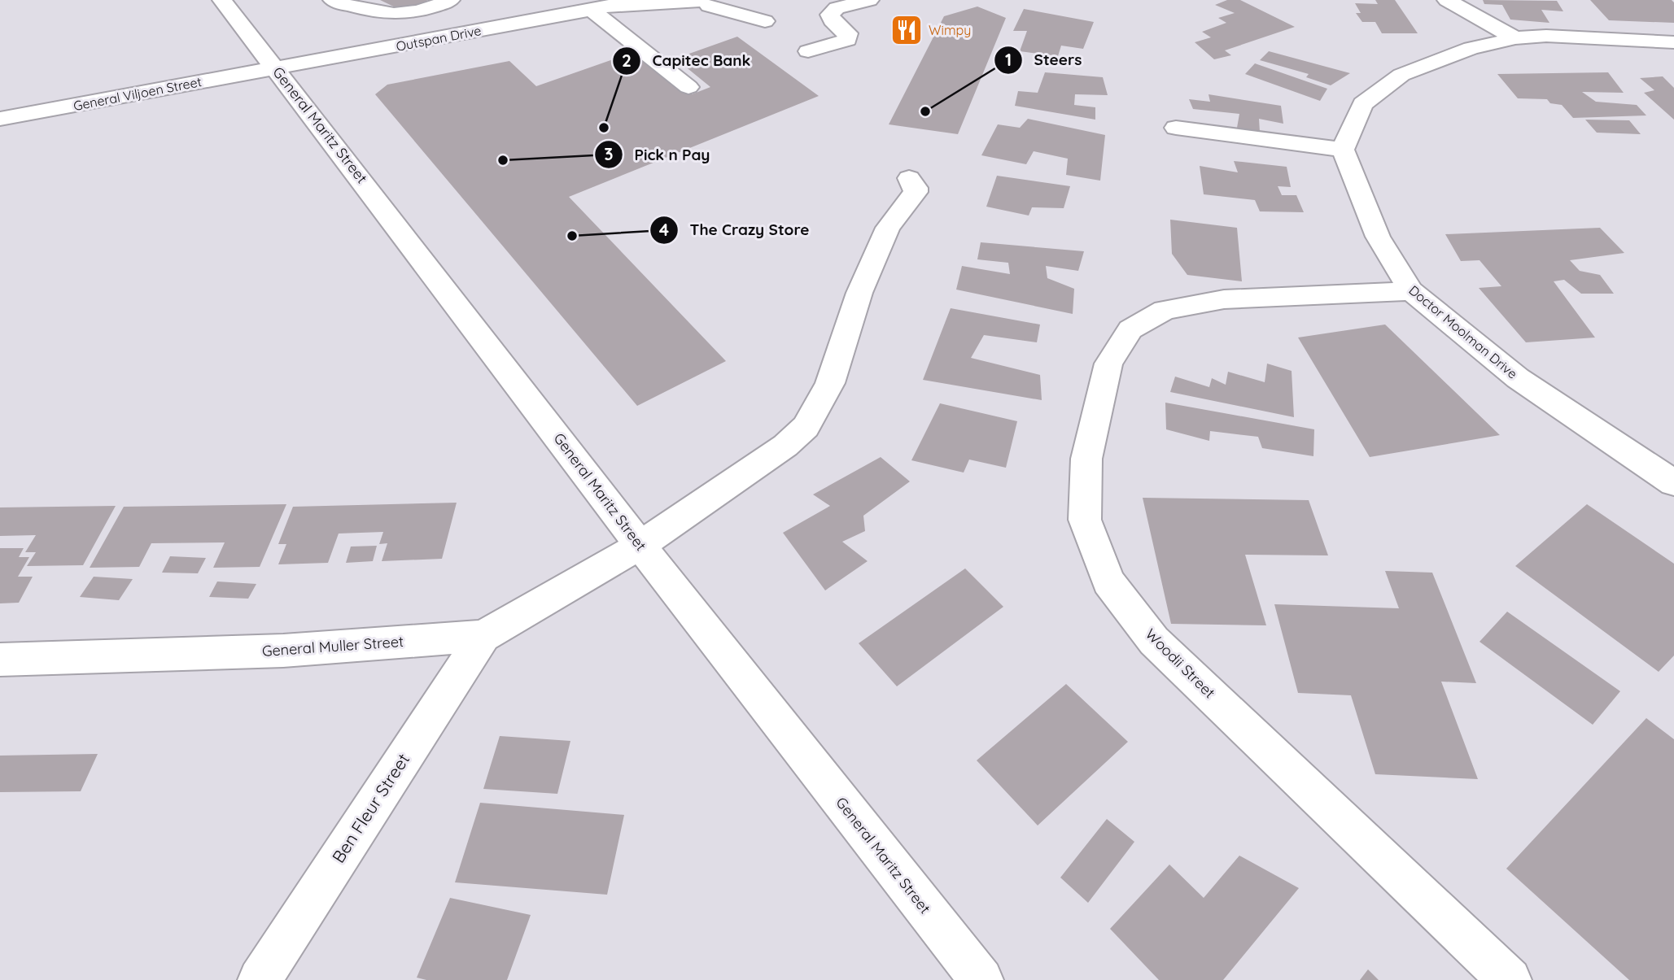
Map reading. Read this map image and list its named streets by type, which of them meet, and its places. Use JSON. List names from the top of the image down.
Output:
{
  "streets": {
    "street": [
      "Outspan Drive",
      "General Viljoen Street",
      "General Maritz Street",
      "Doctor Moolman Drive",
      "General Muller Street",
      "Woodii Street",
      "Ben Fleur Street"
    ]
  },
  "crossings": [
    ["Outspan Drive", "General Viljoen Street"],
    ["Outspan Drive", "General Maritz Street"],
    ["General Viljoen Street", "General Maritz Street"],
    ["General Maritz Street", "General Muller Street"],
    ["Doctor Moolman Drive", "Woodii Street"],
    ["General Muller Street", "Ben Fleur Street"]
  ],
  "places": {
    "restaurant": ["Wimpy"],
    "other": [
      "Steers",
      "Capitec Bank",
      "Pick n Pay",
      "The Crazy Store"
    ]
  }
}
